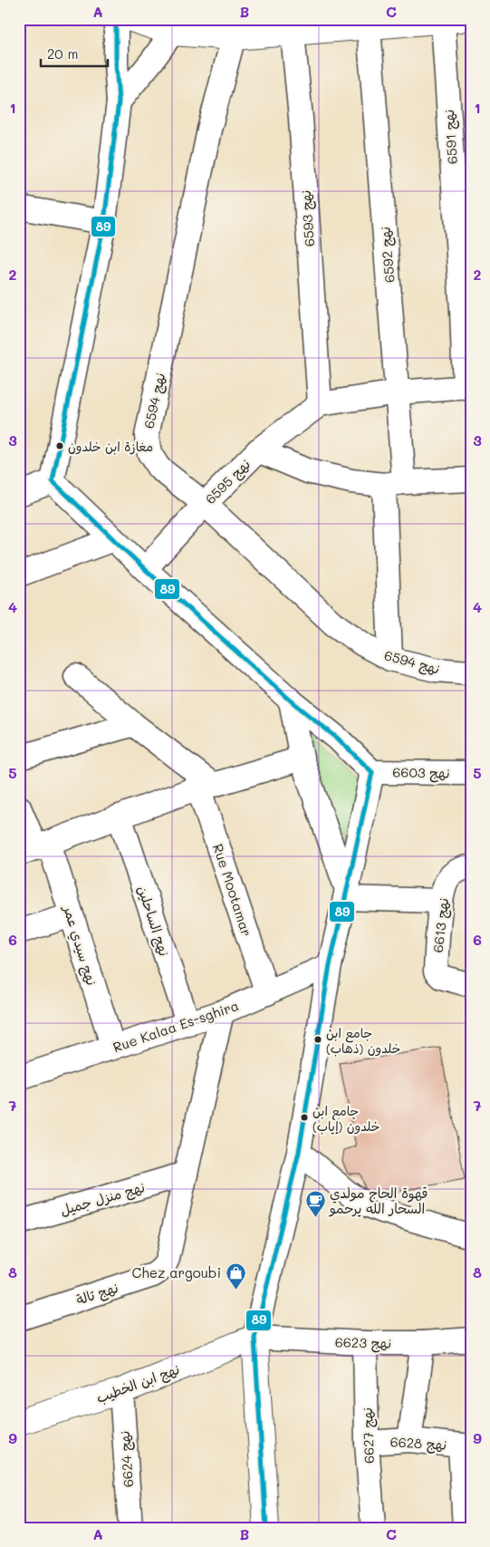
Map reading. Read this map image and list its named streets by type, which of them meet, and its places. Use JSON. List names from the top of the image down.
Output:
{
  "streets": {
    "street": [
      "نهج 6591",
      "نهج 6593",
      "نهج 6592",
      "نهج 6594",
      "نهج 6595",
      "نهج 6603",
      "Rue Mootamar",
      "نهج الساحلين",
      "نهج 6613",
      "نهج سيدي عمر",
      "Rue Kalaa Es-sghira",
      "نهج منزل جميل",
      "نهج تالة",
      "نهج 6623",
      "نهج ابن الخطيب",
      "نهج 6627",
      "نهج 6628",
      "نهج 6624"
    ]
  },
  "crossings": [
    ["نهج 6593", "نهج 6595"],
    ["نهج 6592", "نهج 6594"],
    ["نهج 6594", "نهج 6595"],
    ["Rue Mootamar", "Rue Kalaa Es-sghira"],
    ["نهج الساحلين", "Rue Kalaa Es-sghira"],
    ["نهج سيدي عمر", "Rue Kalaa Es-sghira"],
    ["نهج منزل جميل", "نهج تالة"],
    ["نهج 6623", "نهج ابن الخطيب"],
    ["نهج 6623", "نهج 6627"],
    ["نهج ابن الخطيب", "نهج 6624"],
    ["نهج 6627", "نهج 6628"]
  ],
  "places": {
    "other": ["مغازة ابن خلدون", "جامع ابن خلدون (ذهاب)", "جامع ابن خلدون (إياب)"],
    "cafe": ["قهوة الحاج مولدي السحار الله يرحمو"],
    "shop": ["Chez argoubi"]
  },
  "lines": ["transit line 89"],
  "scale_bar": "20 m",
  "grid": {
    "columns": ["A", "B", "C"],
    "rows": [
      "1",
      "2",
      "3",
      "4",
      "5",
      "6",
      "7",
      "8",
      "9"
    ]
  }
}
